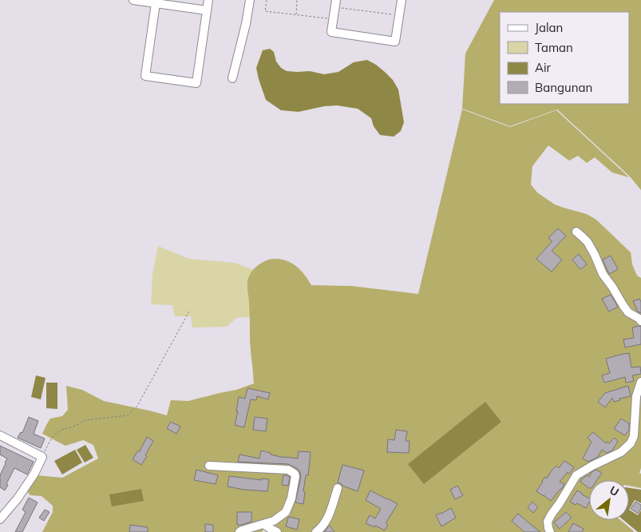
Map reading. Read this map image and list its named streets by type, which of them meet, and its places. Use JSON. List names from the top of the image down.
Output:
{
  "legend": [
    "Jalan",
    "Taman",
    "Air",
    "Bangunan"
  ],
  "north": "top right"
}
